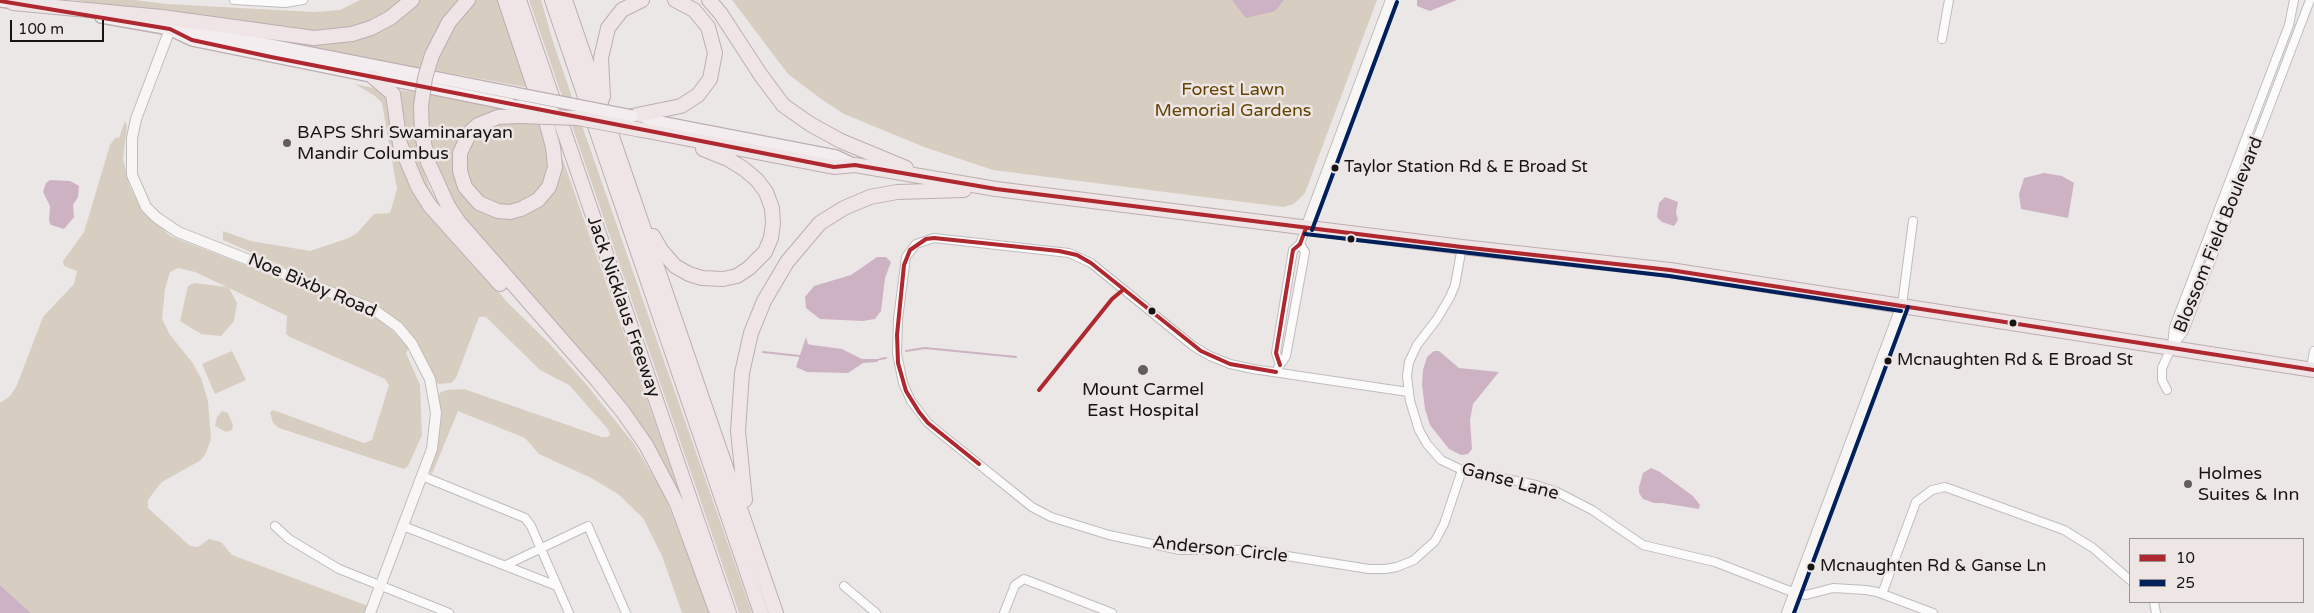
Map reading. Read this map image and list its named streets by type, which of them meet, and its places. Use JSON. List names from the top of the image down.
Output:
{
  "streets": {
    "highway": ["Jack Nicklaus Freeway"],
    "street": [
      "Blossom Field Boulevard",
      "Noe Bixby Road",
      "Ganse Lane",
      "Anderson Circle"
    ]
  },
  "crossings": [
    ["Ganse Lane", "Anderson Circle"]
  ],
  "parks": ["Forest Lawn Memorial Gardens"],
  "places": [
    "BAPS Shri Swaminarayan Mandir Columbus",
    "Taylor Station Rd & E Broad St",
    "Mcnaughten Rd & E Broad St",
    "Mount Carmel East Hospital",
    "Holmes Suites & Inn",
    "Mcnaughten Rd & Ganse Ln"
  ],
  "lines": ["transit line 10", "transit line 25"],
  "legend": ["10", "25"],
  "scale_bar": "100 m"
}
